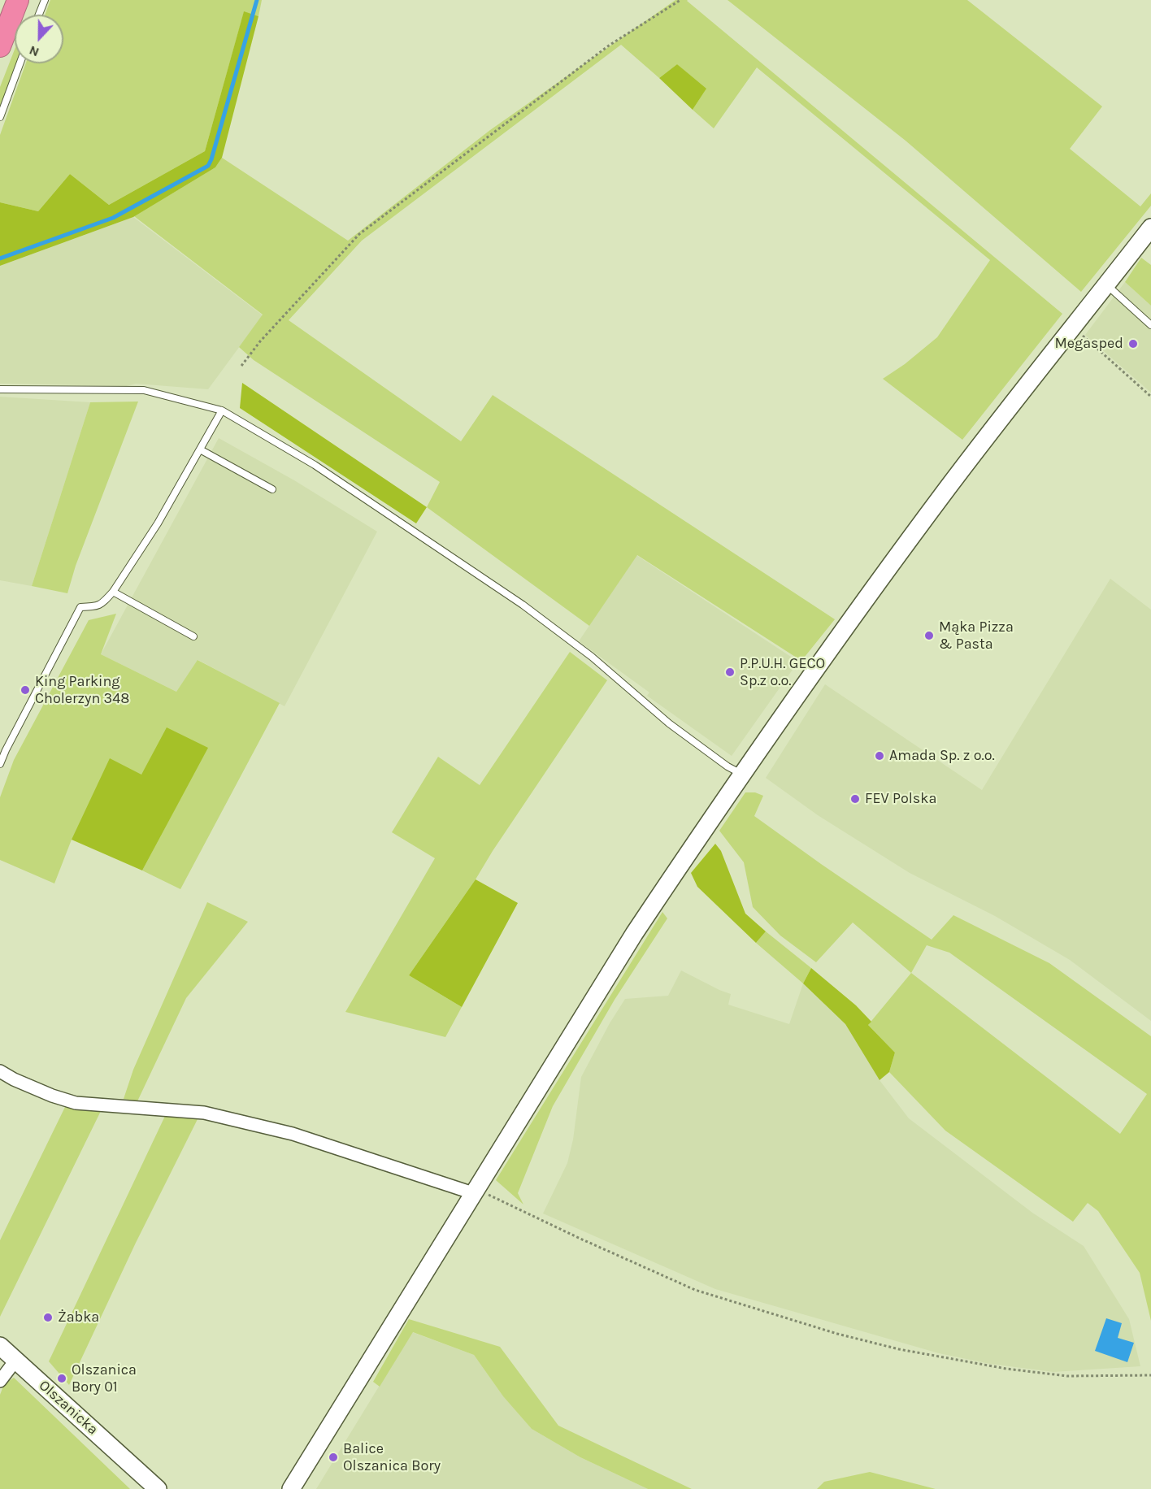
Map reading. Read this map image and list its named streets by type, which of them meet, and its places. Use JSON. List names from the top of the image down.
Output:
{
  "streets": {
    "main road": ["Olszanicka"]
  },
  "places": [
    "Megasped",
    "Mąka Pizza & Pasta",
    "P.P.U.H. GECO Sp.z o.o.",
    "King Parking Cholerzyn 348",
    "Amada Sp. z o.o.",
    "FEV Polska",
    "Żabka",
    "Olszanica Bory 01",
    "Balice Olszanica Bory"
  ],
  "north": "bottom"
}
